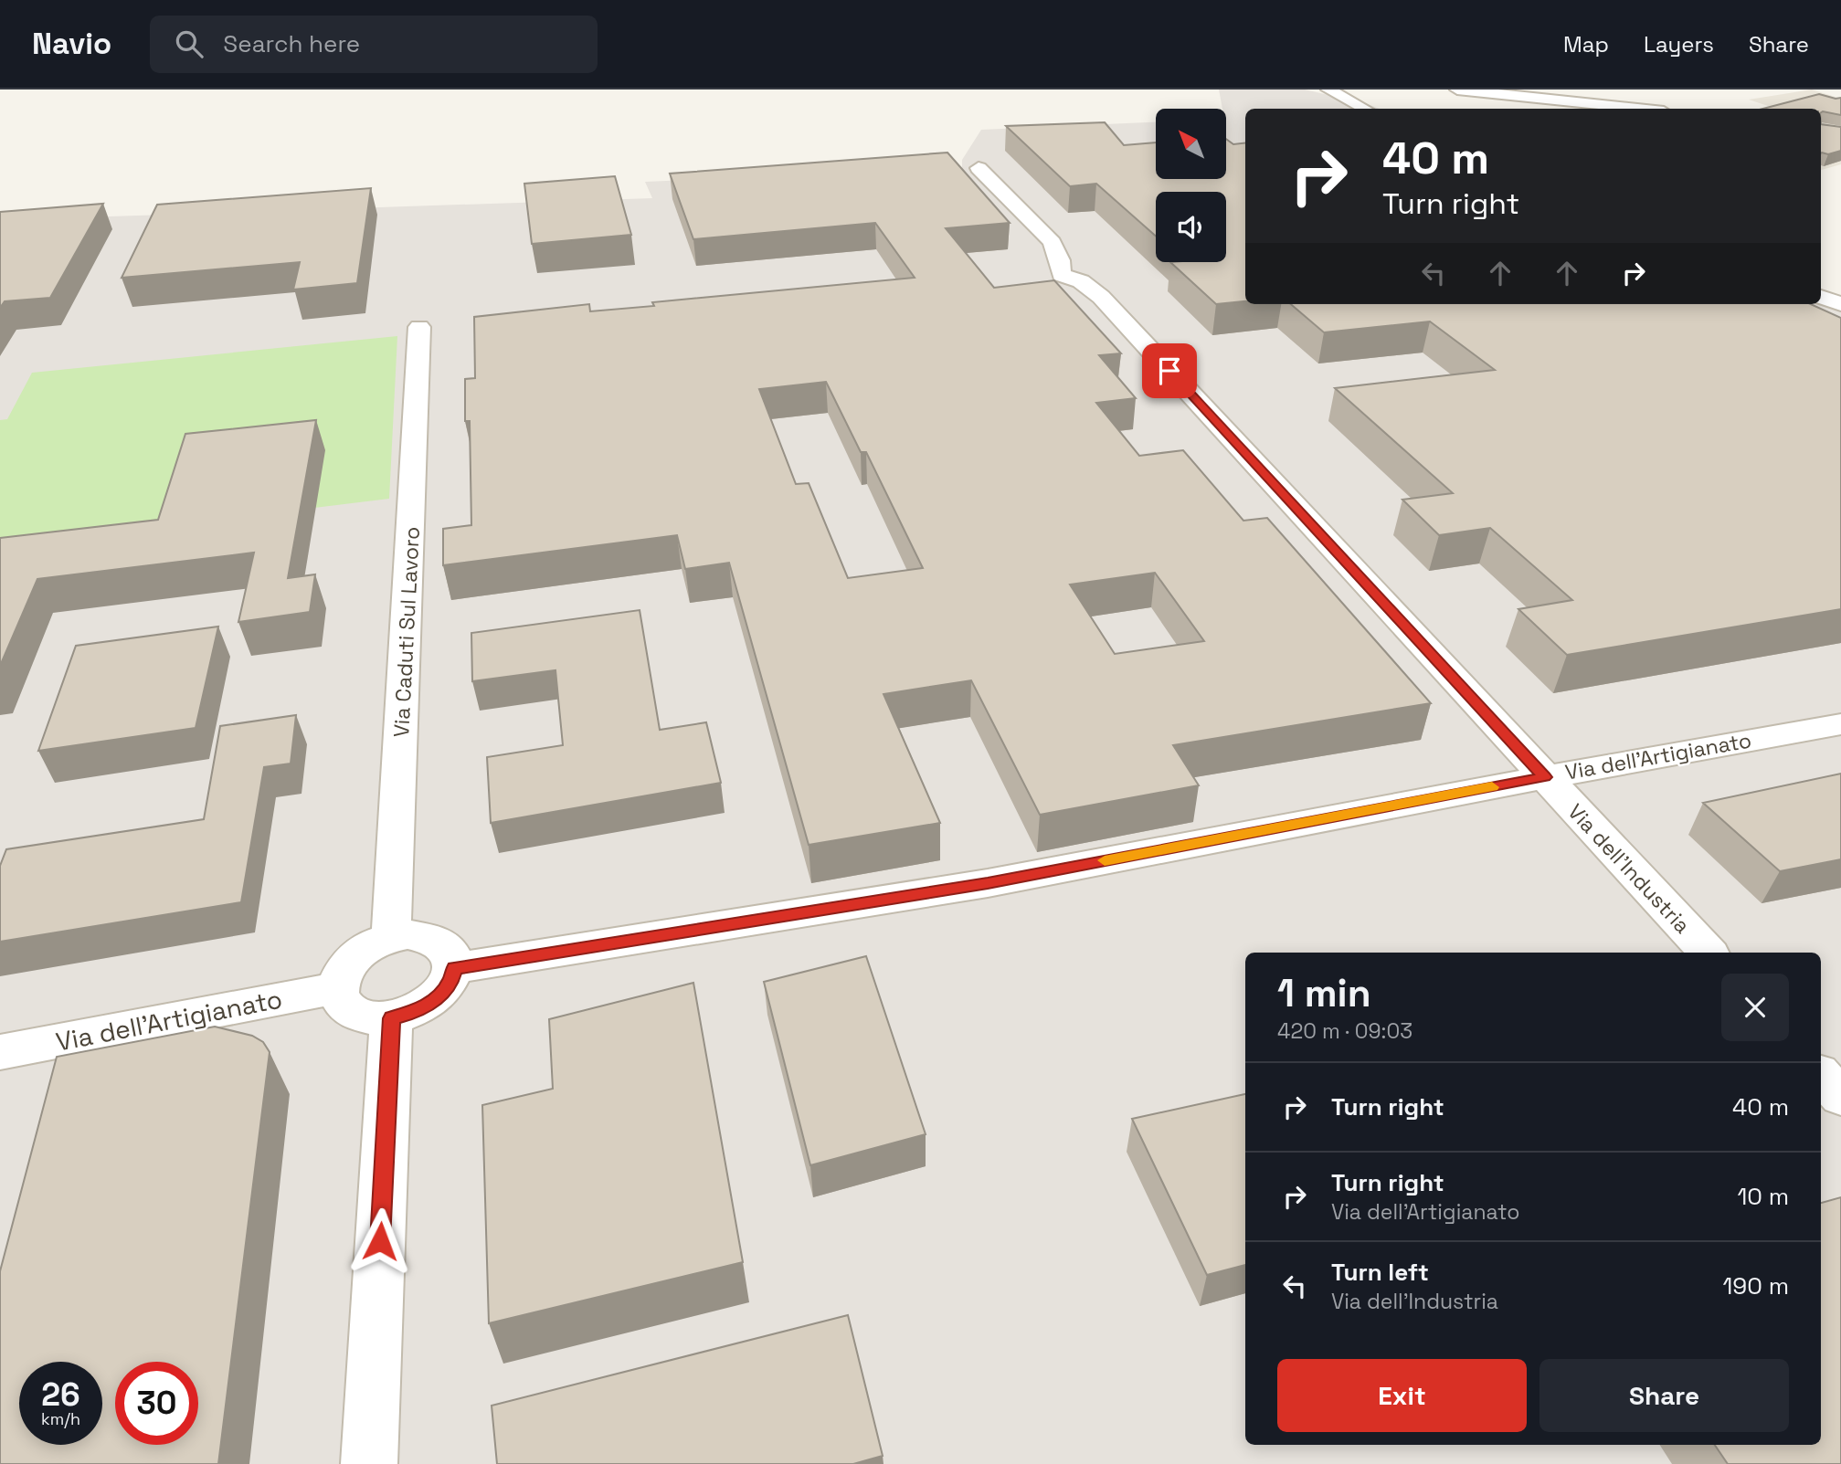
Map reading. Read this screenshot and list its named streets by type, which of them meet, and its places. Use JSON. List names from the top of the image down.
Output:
{
  "streets": {
    "street": ["Via Caduti Sul Lavoro", "Via dell'Artigianato", "Via dell’Industria"]
  },
  "crossings": [
    ["Via Caduti Sul Lavoro", "Via dell'Artigianato"],
    ["Via dell'Artigianato", "Via dell’Industria"]
  ],
  "north": "top left",
  "page": {
    "header": "Navio",
    "search": "Search here",
    "nav": ["Map", "Layers", "Share"],
    "turn": ["40 m", "Turn right"],
    "heading": ["1 min", "420 m · 09:03"],
    "list": [
      {
        "name": "Turn right",
        "value": "40 m"
      },
      {
        "name": "Turn right",
        "note": "Via dell'Artigianato",
        "value": "10 m"
      },
      {
        "name": "Turn left",
        "note": "Via dell’Industria",
        "value": "190 m"
      }
    ],
    "buttons": ["Exit", "Share"],
    "speed": "26 km/h",
    "limit": "30"
  }
}
